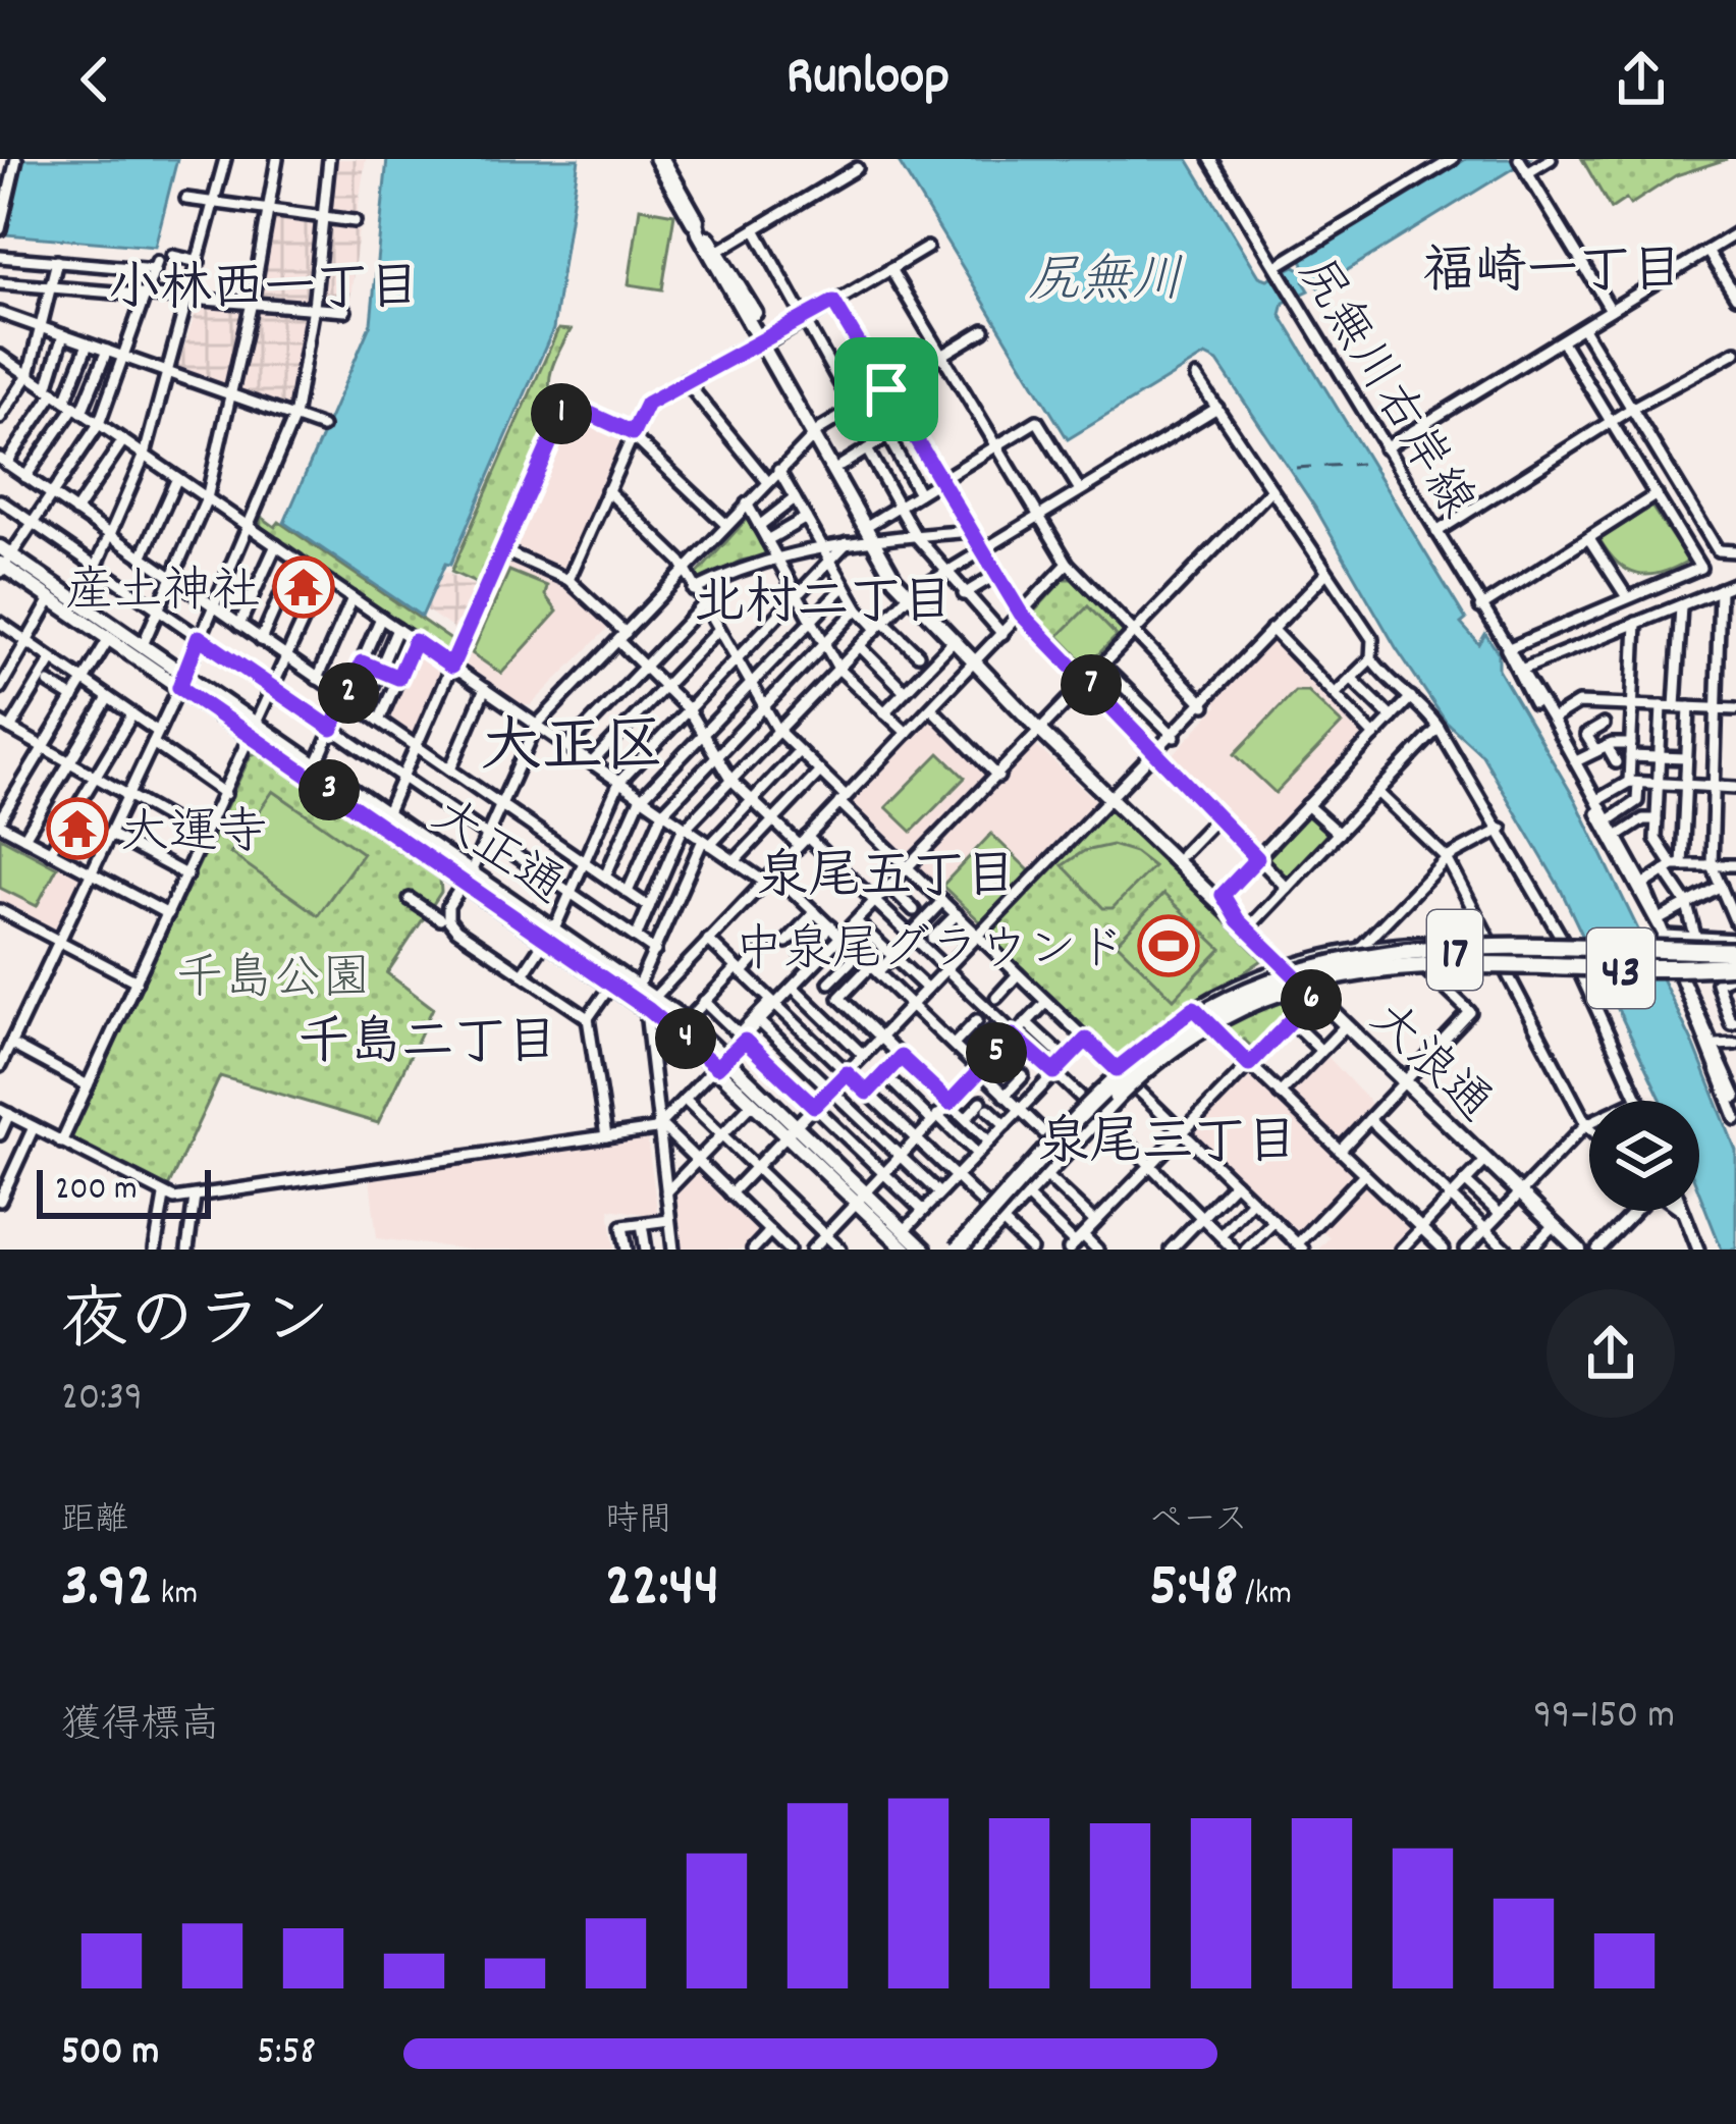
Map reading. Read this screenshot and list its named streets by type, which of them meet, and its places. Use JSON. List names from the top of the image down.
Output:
{
  "streets": {
    "highway": ["17", "43"],
    "main road": ["大正通", "大浪通"],
    "street": ["尻無川右岸線"]
  },
  "crossings": [
    ["尻無川右岸線", "43"],
    ["17", "43"]
  ],
  "districts": [
    "福崎一丁目",
    "小林西一丁目",
    "北村二丁目",
    "大正区",
    "泉尾五丁目",
    "千島二丁目",
    "泉尾三丁目"
  ],
  "water": ["尻無川"],
  "parks": ["千島公園"],
  "places": {
    "temple": ["産土神社", "大運寺"],
    "sports": ["中泉尾グラウンド"]
  },
  "scale_bar": "200 m",
  "page": {
    "header": "Runloop",
    "pins": [
      "1",
      "7",
      "2",
      "3",
      "6",
      "4",
      "5"
    ],
    "scale": "200 m",
    "heading": ["夜のラン", "20:39"],
    "stats": [
      ["距離", "3.92 km"],
      ["時間", "22:44"],
      ["ペース", "5:48 /km"]
    ],
    "chart": ["獲得標高", "99–150 m"],
    "list": [
      {
        "name": "500 m",
        "note": "5:58"
      }
    ]
  }
}
